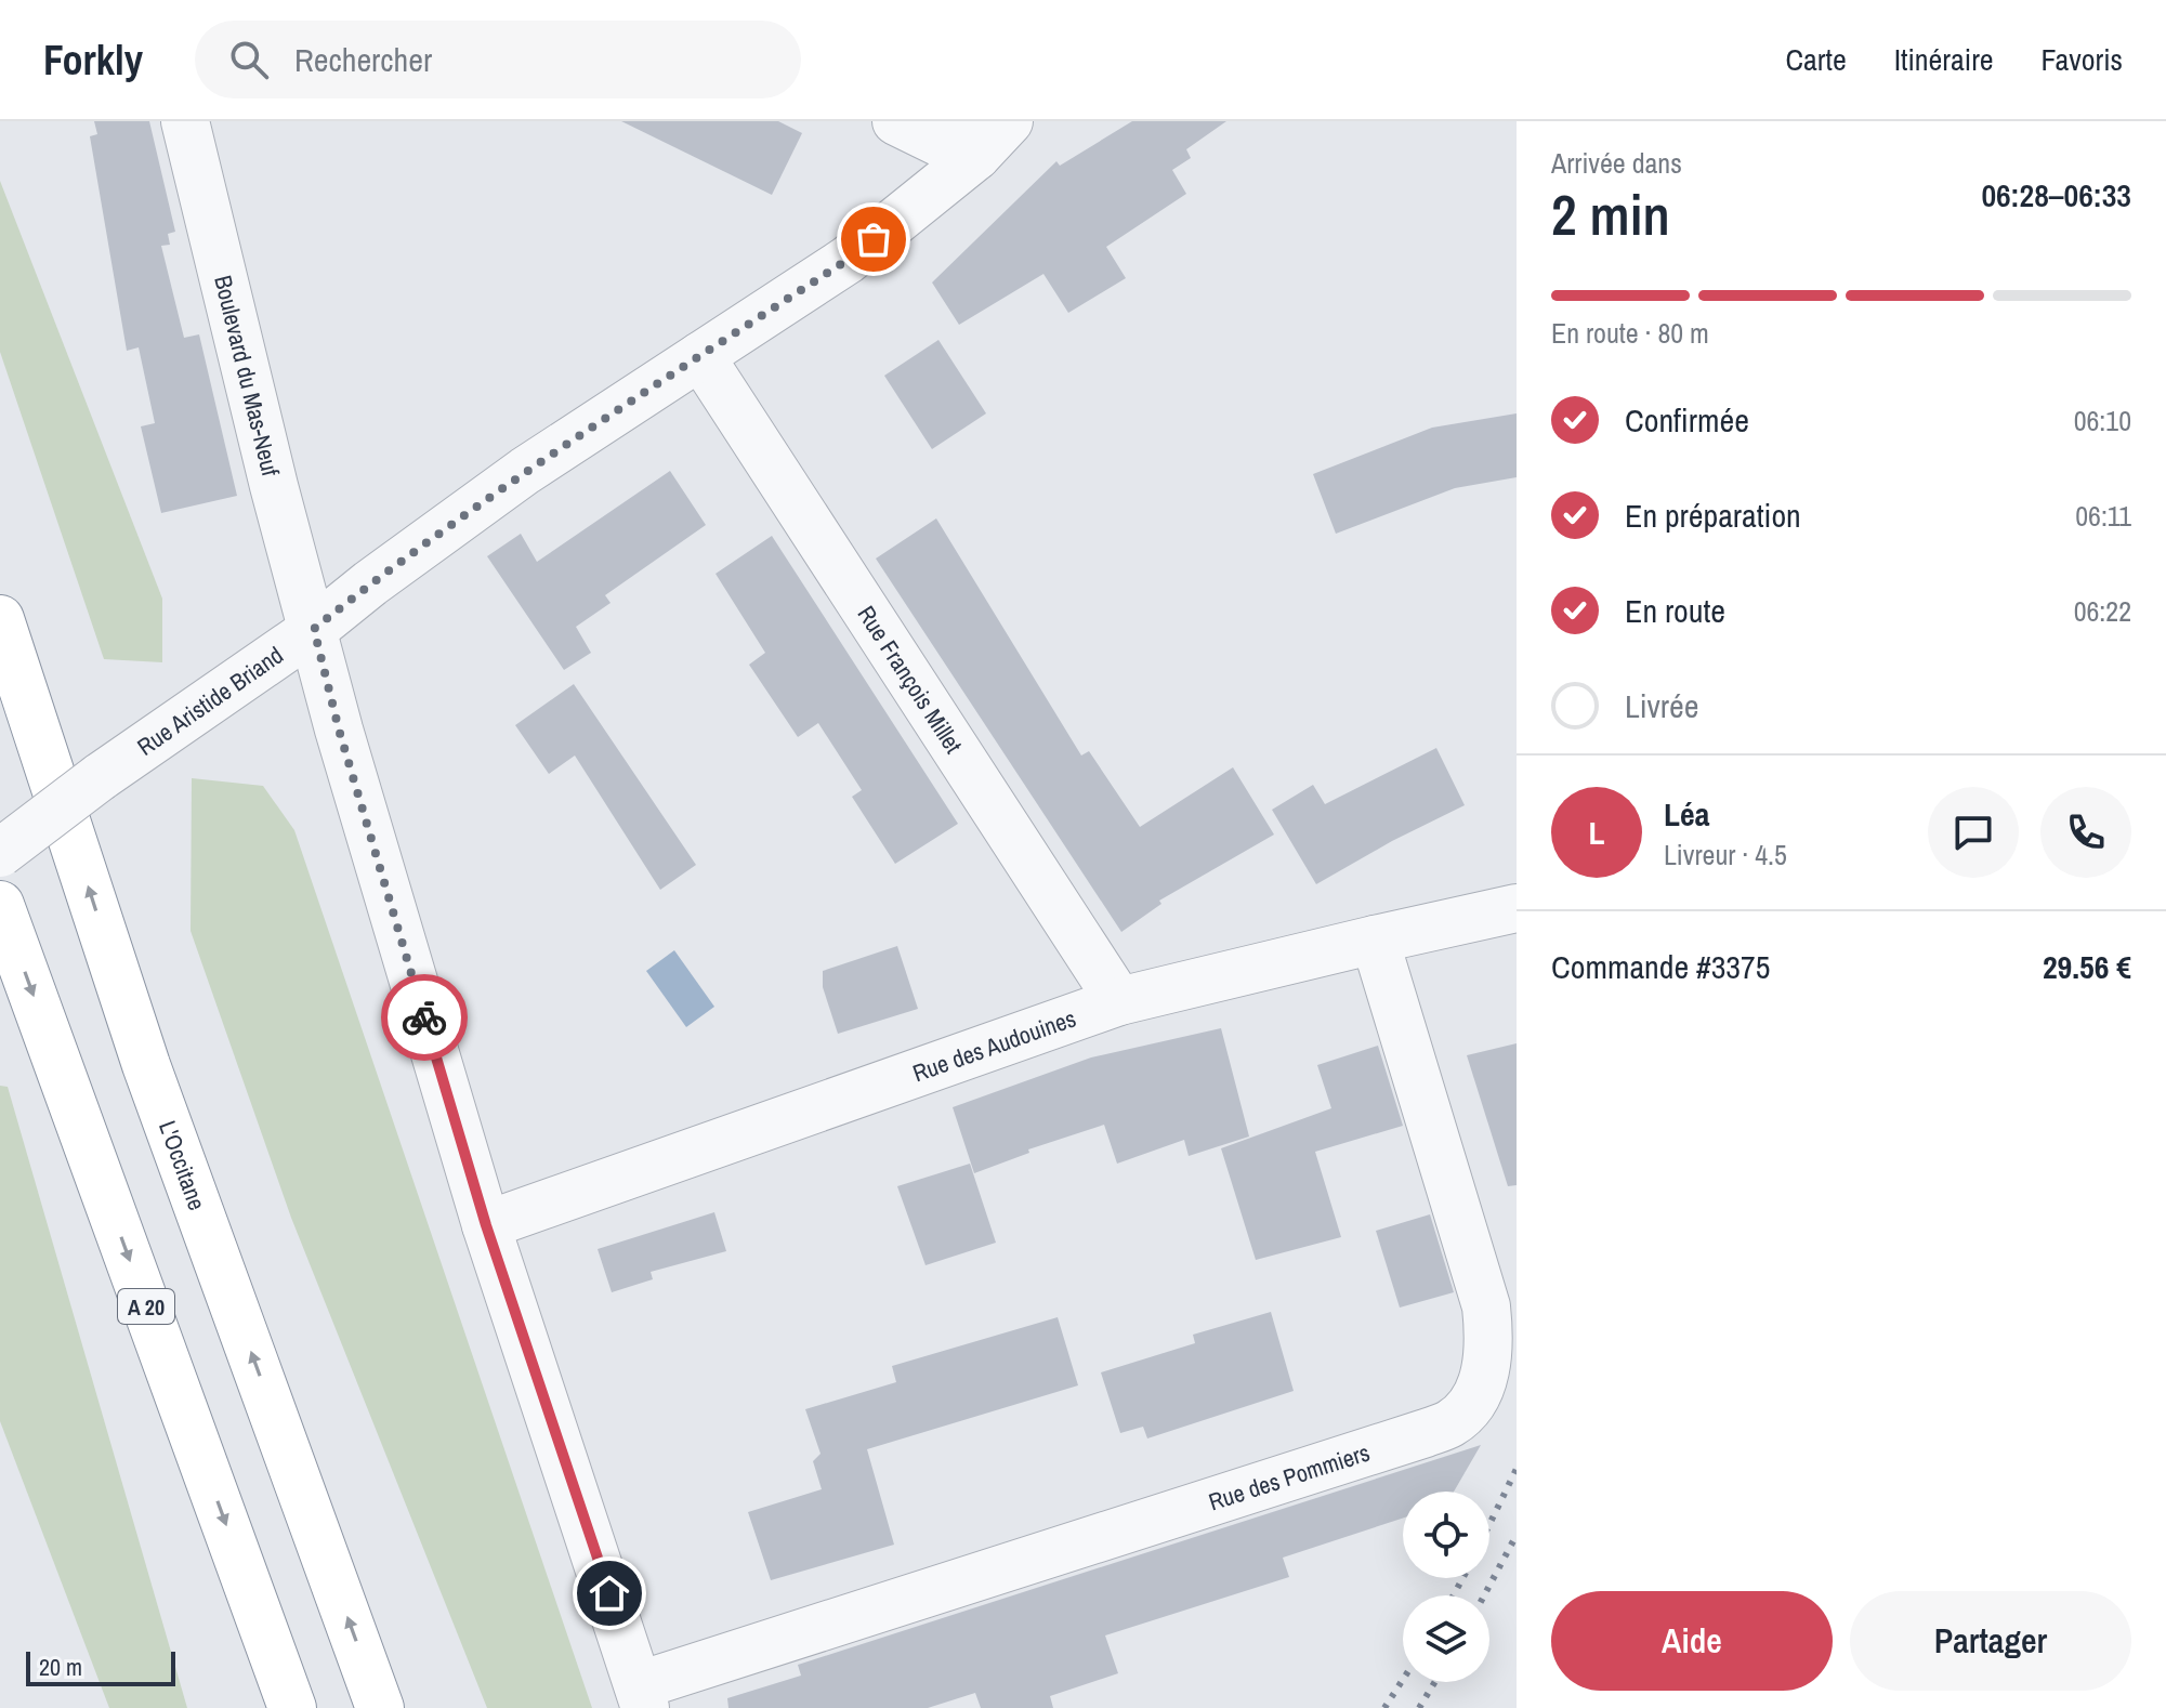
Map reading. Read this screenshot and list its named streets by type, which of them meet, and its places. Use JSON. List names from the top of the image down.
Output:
{
  "streets": {
    "highway": ["L'Occitane", "A 20"],
    "street": [
      "Boulevard du Mas-Neuf",
      "Rue François Millet",
      "Rue Aristide Briand",
      "Rue des Audouines",
      "Rue des Pommiers"
    ]
  },
  "crossings": [
    ["Boulevard du Mas-Neuf", "Rue Aristide Briand"],
    ["Boulevard du Mas-Neuf", "Rue des Audouines"],
    ["Boulevard du Mas-Neuf", "Rue des Pommiers"],
    ["Rue François Millet", "Rue Aristide Briand"],
    ["Rue François Millet", "Rue des Audouines"],
    ["Rue des Audouines", "Rue des Pommiers"]
  ],
  "scale_bar": "20 m",
  "page": {
    "header": "Forkly",
    "search": "Rechercher",
    "nav": ["Carte", "Itinéraire", "Favoris"],
    "heading": ["2 min", "Arrivée dans", "06:28–06:33"],
    "panel": [
      "Léa",
      "Livreur · 4.5",
      "Commande #3375",
      "29.56 €"
    ],
    "bar": "En route · 80 m",
    "list": [
      ["Confirmée", "06:10"],
      ["En préparation", "06:11"],
      ["En route", "06:22"],
      "Livrée"
    ],
    "round": "L",
    "buttons": ["Aide", "Partager"],
    "scale": "20 m"
  }
}
